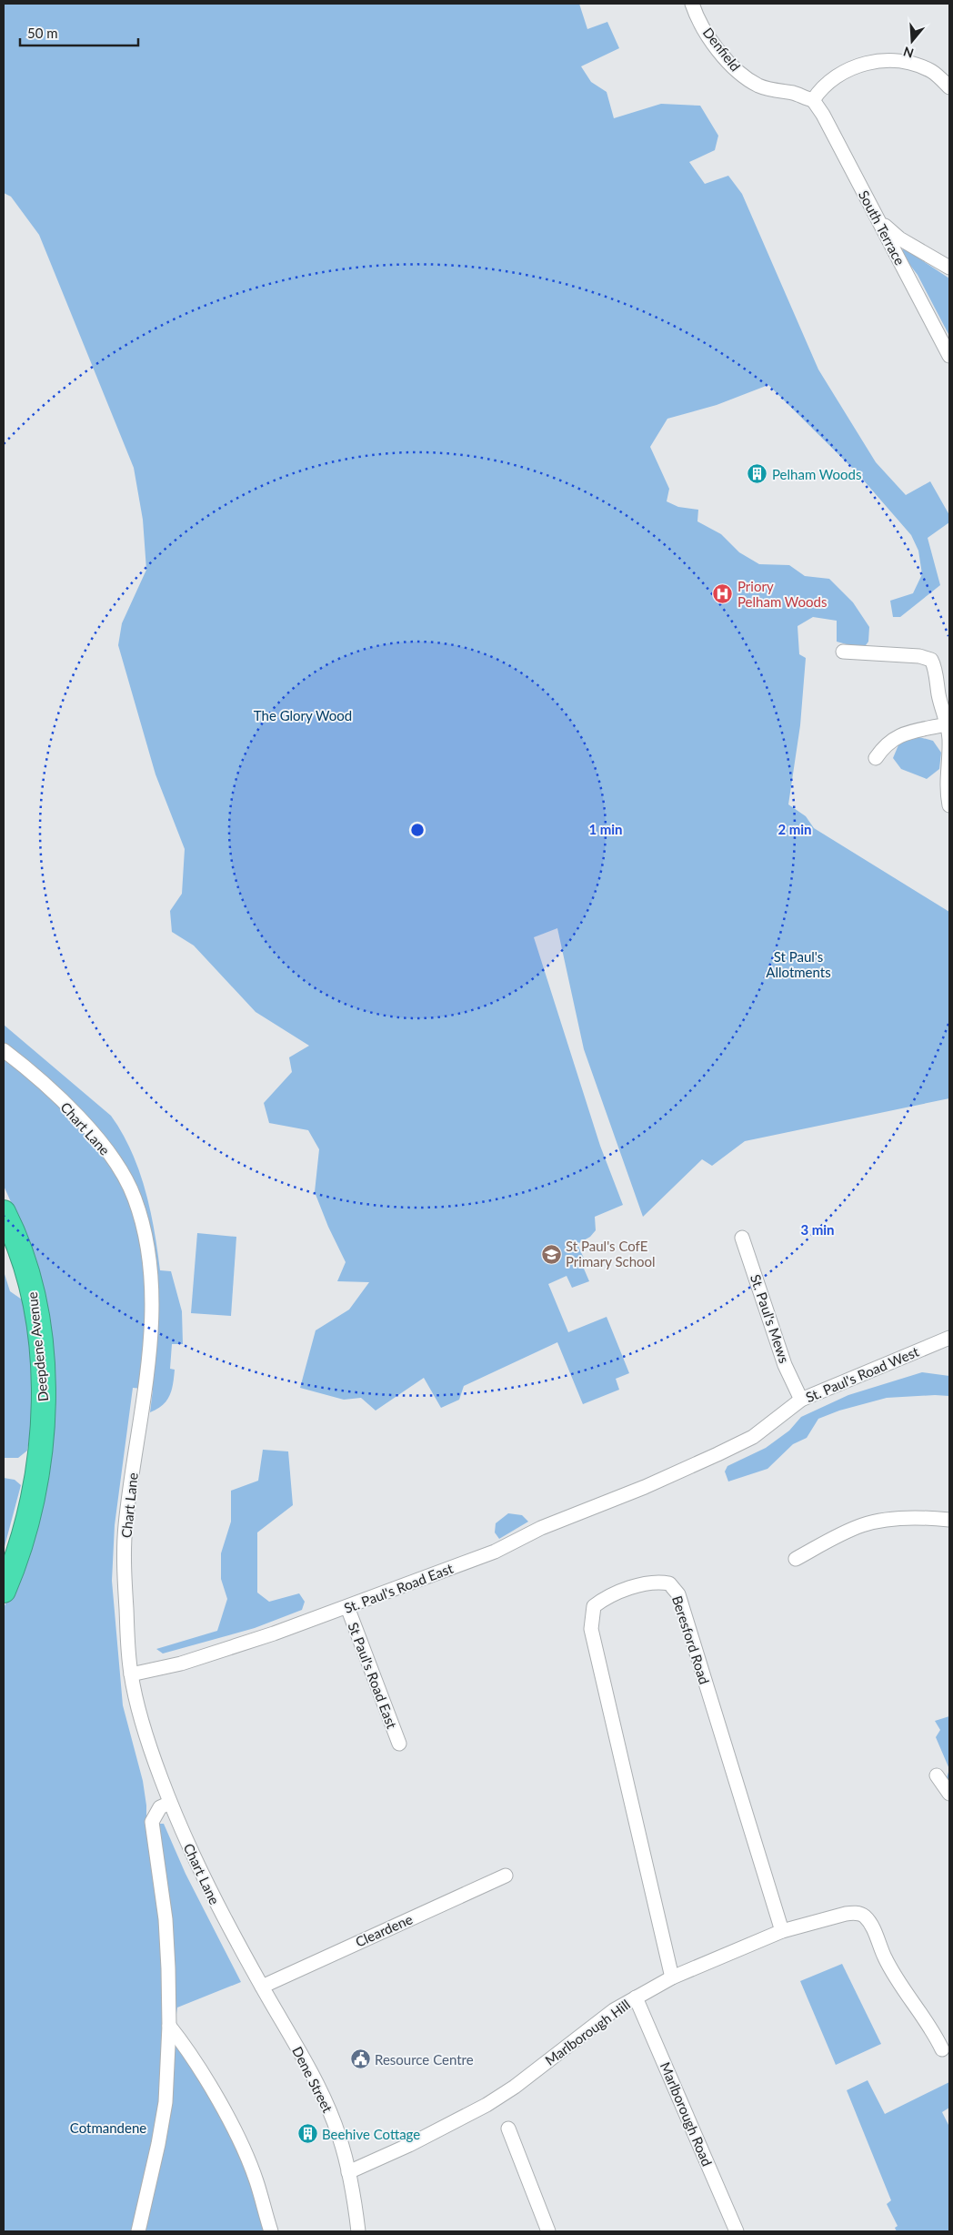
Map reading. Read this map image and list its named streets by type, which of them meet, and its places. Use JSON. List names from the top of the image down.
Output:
{
  "streets": {
    "highway": ["Deepdene Avenue"],
    "street": [
      "Denfield",
      "South Terrace",
      "Chart Lane",
      "St. Paul's Mews",
      "St. Paul's Road West",
      "St. Paul's Road East",
      "Beresford Road",
      "St Paul's Road East",
      "Cleardene",
      "Marlborough Hill",
      "Dene Street",
      "Marlborough Road"
    ]
  },
  "crossings": [
    ["Denfield", "South Terrace"],
    ["Chart Lane", "St. Paul's Road East"],
    ["Chart Lane", "Cleardene"],
    ["Chart Lane", "Dene Street"],
    ["St. Paul's Mews", "St. Paul's Road West"],
    ["St. Paul's Road West", "St. Paul's Road East"],
    ["St. Paul's Road East", "St Paul's Road East"],
    ["Beresford Road", "Marlborough Hill"],
    ["Cleardene", "Dene Street"],
    ["Marlborough Hill", "Dene Street"],
    ["Marlborough Hill", "Marlborough Road"]
  ],
  "parks": ["The Glory Wood", "St Paul's Allotments", "Cotmandene"],
  "places": {
    "building": ["Pelham Woods", "Beehive Cottage"],
    "hospital": ["Priory Pelham Woods"],
    "school or university": ["St Paul's CofE Primary School"],
    "public building": ["Resource Centre"]
  },
  "scale_bar": "50 m",
  "north": "bottom",
  "rings": ["1 min", "2 min", "3 min"]
}
